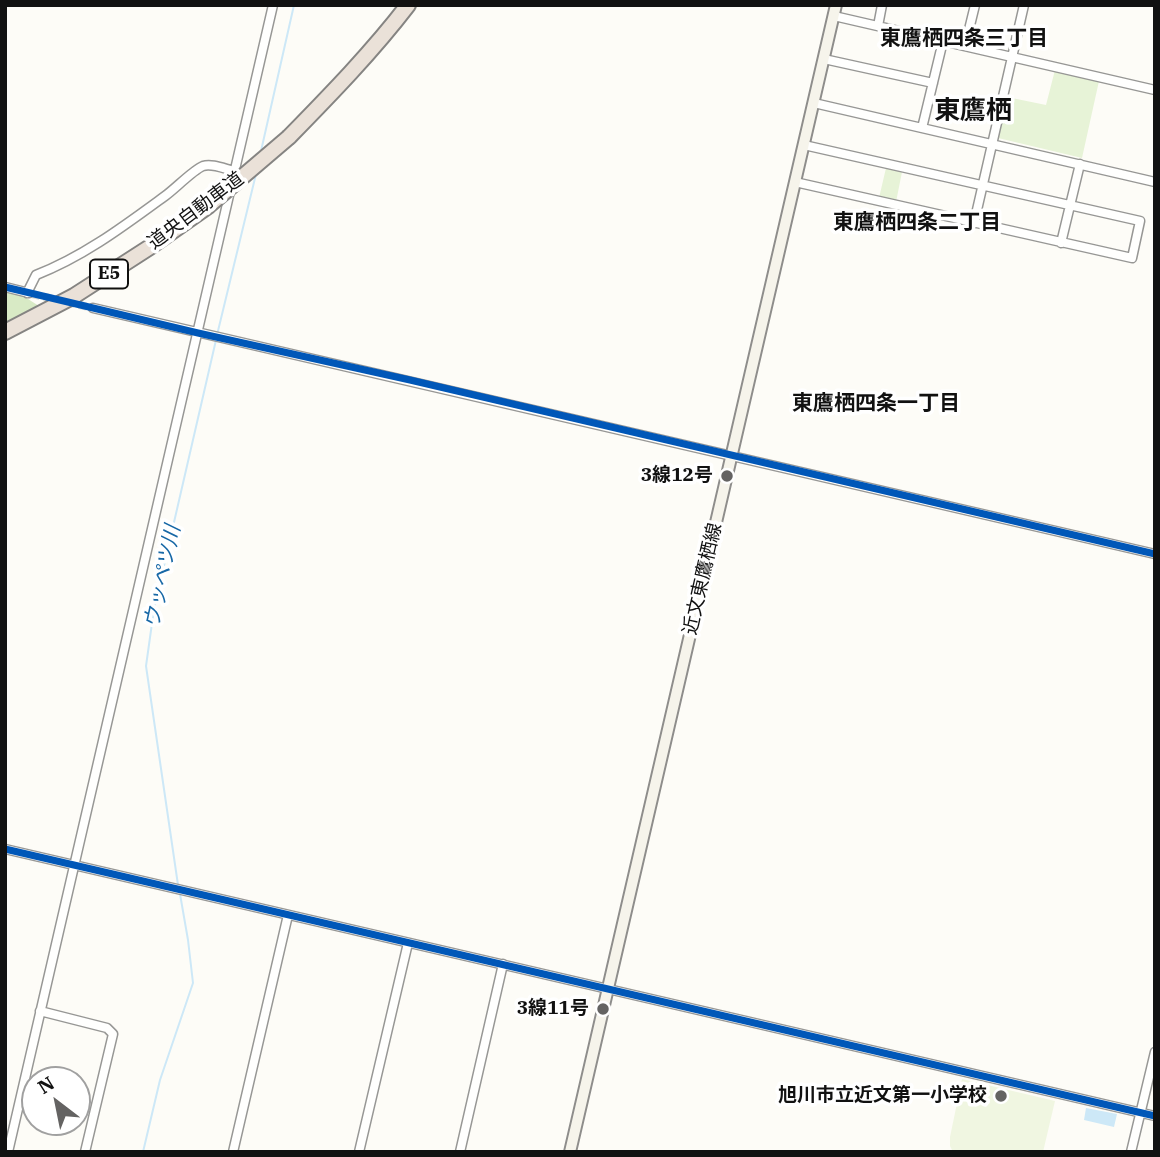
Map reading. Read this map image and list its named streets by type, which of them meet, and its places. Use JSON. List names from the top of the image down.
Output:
{
  "streets": {
    "highway": ["道央自動車道", "E5"],
    "street": ["近文東鷹栖線"]
  },
  "districts": [
    "東鷹栖四条三丁目",
    "東鷹栖",
    "東鷹栖四条二丁目",
    "東鷹栖四条一丁目"
  ],
  "water": ["ウッペツ川"],
  "places": ["3線12号", "3線11号", "旭川市立近文第一小学校"],
  "north": "top left"
}
